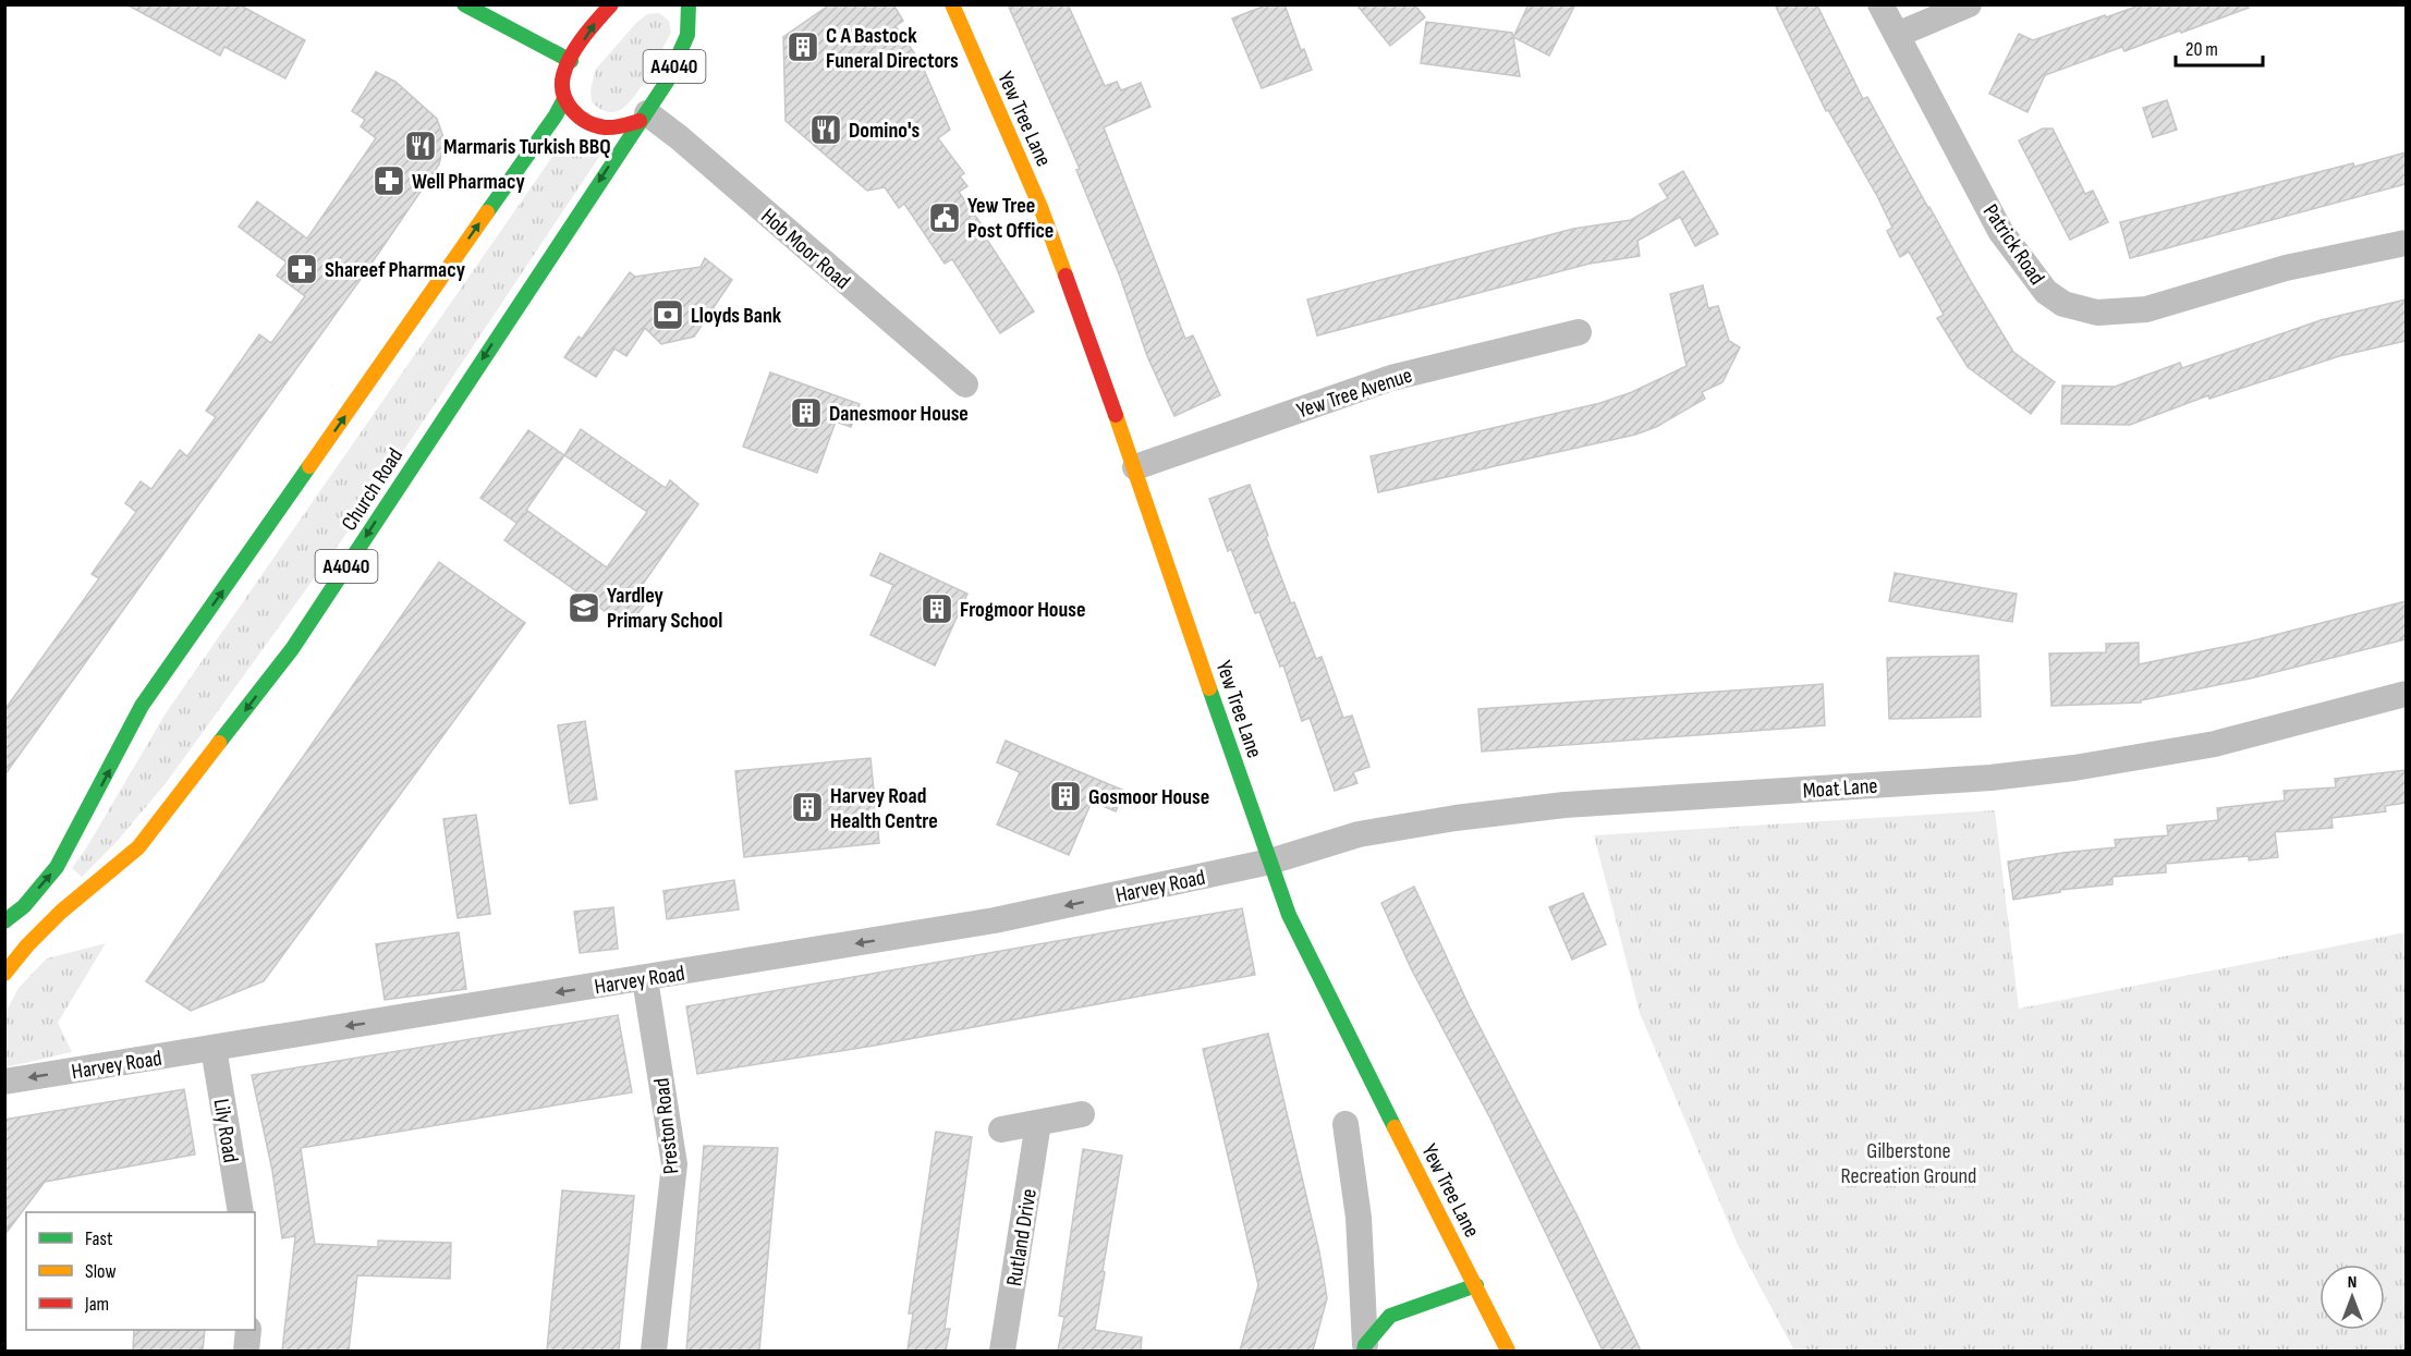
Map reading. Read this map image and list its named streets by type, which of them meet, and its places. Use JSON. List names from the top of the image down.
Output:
{
  "streets": {
    "main road": ["A4040", "Yew Tree Lane", "Church Road"],
    "street": [
      "Patrick Road",
      "Hob Moor Road",
      "Yew Tree Avenue",
      "Moat Lane",
      "Harvey Road",
      "Preston Road",
      "Lily Road",
      "Rutland Drive"
    ]
  },
  "crossings": [
    ["Yew Tree Lane", "Yew Tree Avenue"],
    ["Yew Tree Lane", "Moat Lane"],
    ["Yew Tree Lane", "Harvey Road"],
    ["Hob Moor Road", "Church Road"],
    ["Moat Lane", "Harvey Road"],
    ["Harvey Road", "Preston Road"],
    ["Harvey Road", "Lily Road"]
  ],
  "one_way": ["Harvey Road"],
  "parks": ["Gilberstone Recreation Ground"],
  "places": {
    "building": [
      "C A Bastock Funeral Directors",
      "Danesmoor House",
      "Frogmoor House",
      "Gosmoor House",
      "Harvey Road Health Centre"
    ],
    "restaurant": ["Domino's", "Marmaris Turkish BBQ"],
    "pharmacy": ["Well Pharmacy", "Shareef Pharmacy"],
    "public building": ["Yew Tree Post Office"],
    "bank": ["Lloyds Bank"],
    "school or university": ["Yardley Primary School"]
  },
  "legend": ["Fast", "Slow", "Jam"],
  "scale_bar": "20 m",
  "north": "top"
}
